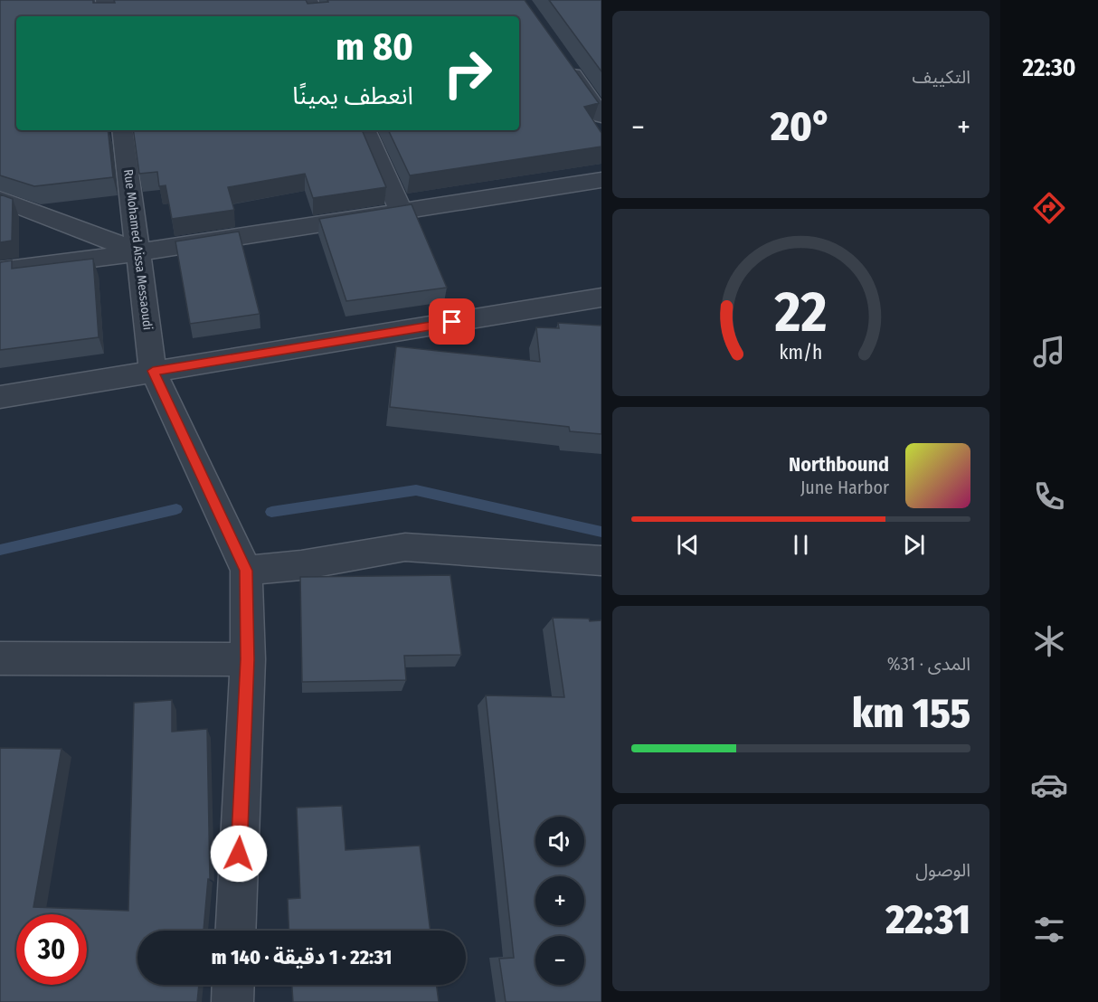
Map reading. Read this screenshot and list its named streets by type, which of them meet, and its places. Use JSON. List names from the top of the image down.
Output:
{
  "streets": {
    "street": ["Rue Mohamed Aissa Messaoudi"]
  },
  "page": {
    "tabs": "22:30",
    "tile": [
      "التكييف",
      ["المدى · 31%", "155 km"],
      ["الوصول", "22:31"]
    ],
    "turn": ["80 m", "انعطف يمينًا"],
    "heat": ["−", "20°", "+"],
    "song": ["Northbound", "June Harbor"],
    "map_buttons": ["+", "−"],
    "limit": "30",
    "trip": "22:31 · 1 دقيقة · 140 m",
    "gauge": ["22", "km/h"]
  }
}
